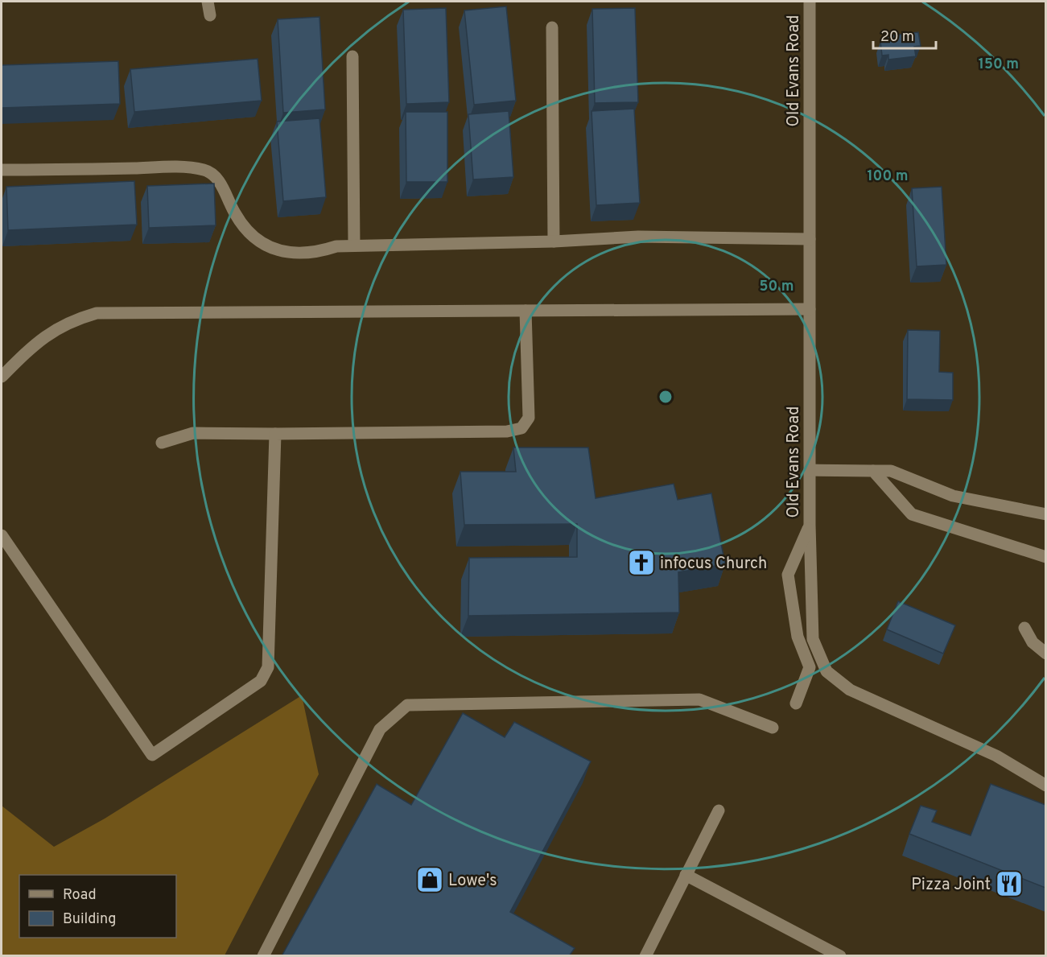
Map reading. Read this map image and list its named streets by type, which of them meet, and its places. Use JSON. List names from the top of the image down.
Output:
{
  "streets": {
    "street": ["Old Evans Road"]
  },
  "places": {
    "church": ["infocus Church"],
    "shop": ["Lowe's"],
    "restaurant": ["Pizza Joint"]
  },
  "legend": ["Road", "Building"],
  "scale_bar": "20 m",
  "rings": ["150 m", "100 m", "50 m"]
}
